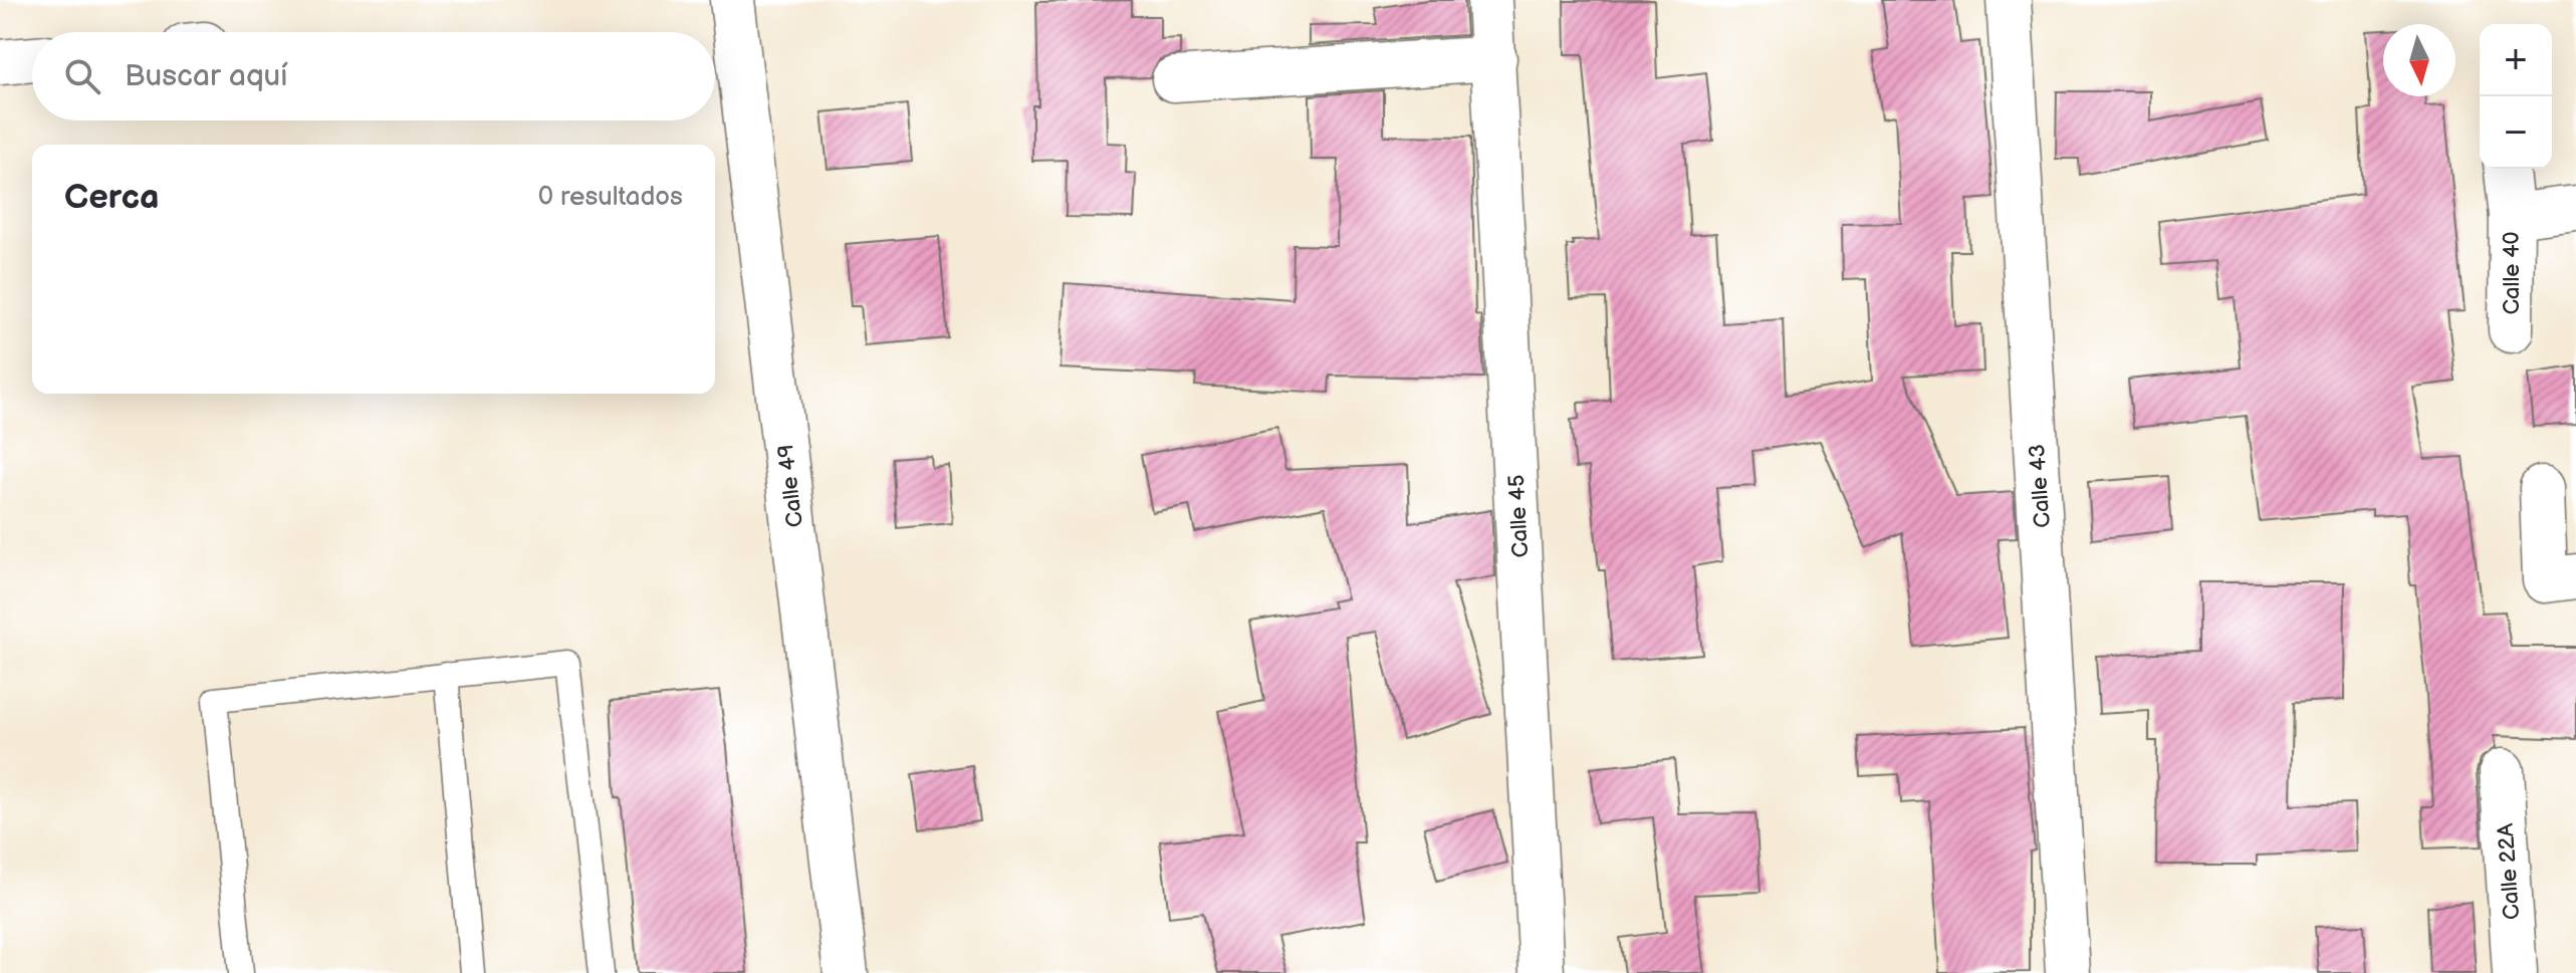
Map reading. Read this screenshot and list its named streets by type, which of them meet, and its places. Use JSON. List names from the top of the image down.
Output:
{
  "streets": {
    "street": [
      "Calle 40",
      "Calle 49",
      "Calle 43",
      "Calle 45",
      "Calle 22A"
    ]
  },
  "north": "bottom",
  "page": {
    "map_buttons": ["+", "−"],
    "search": "Buscar aquí",
    "heading": ["Cerca", "0 resultados"]
  }
}
